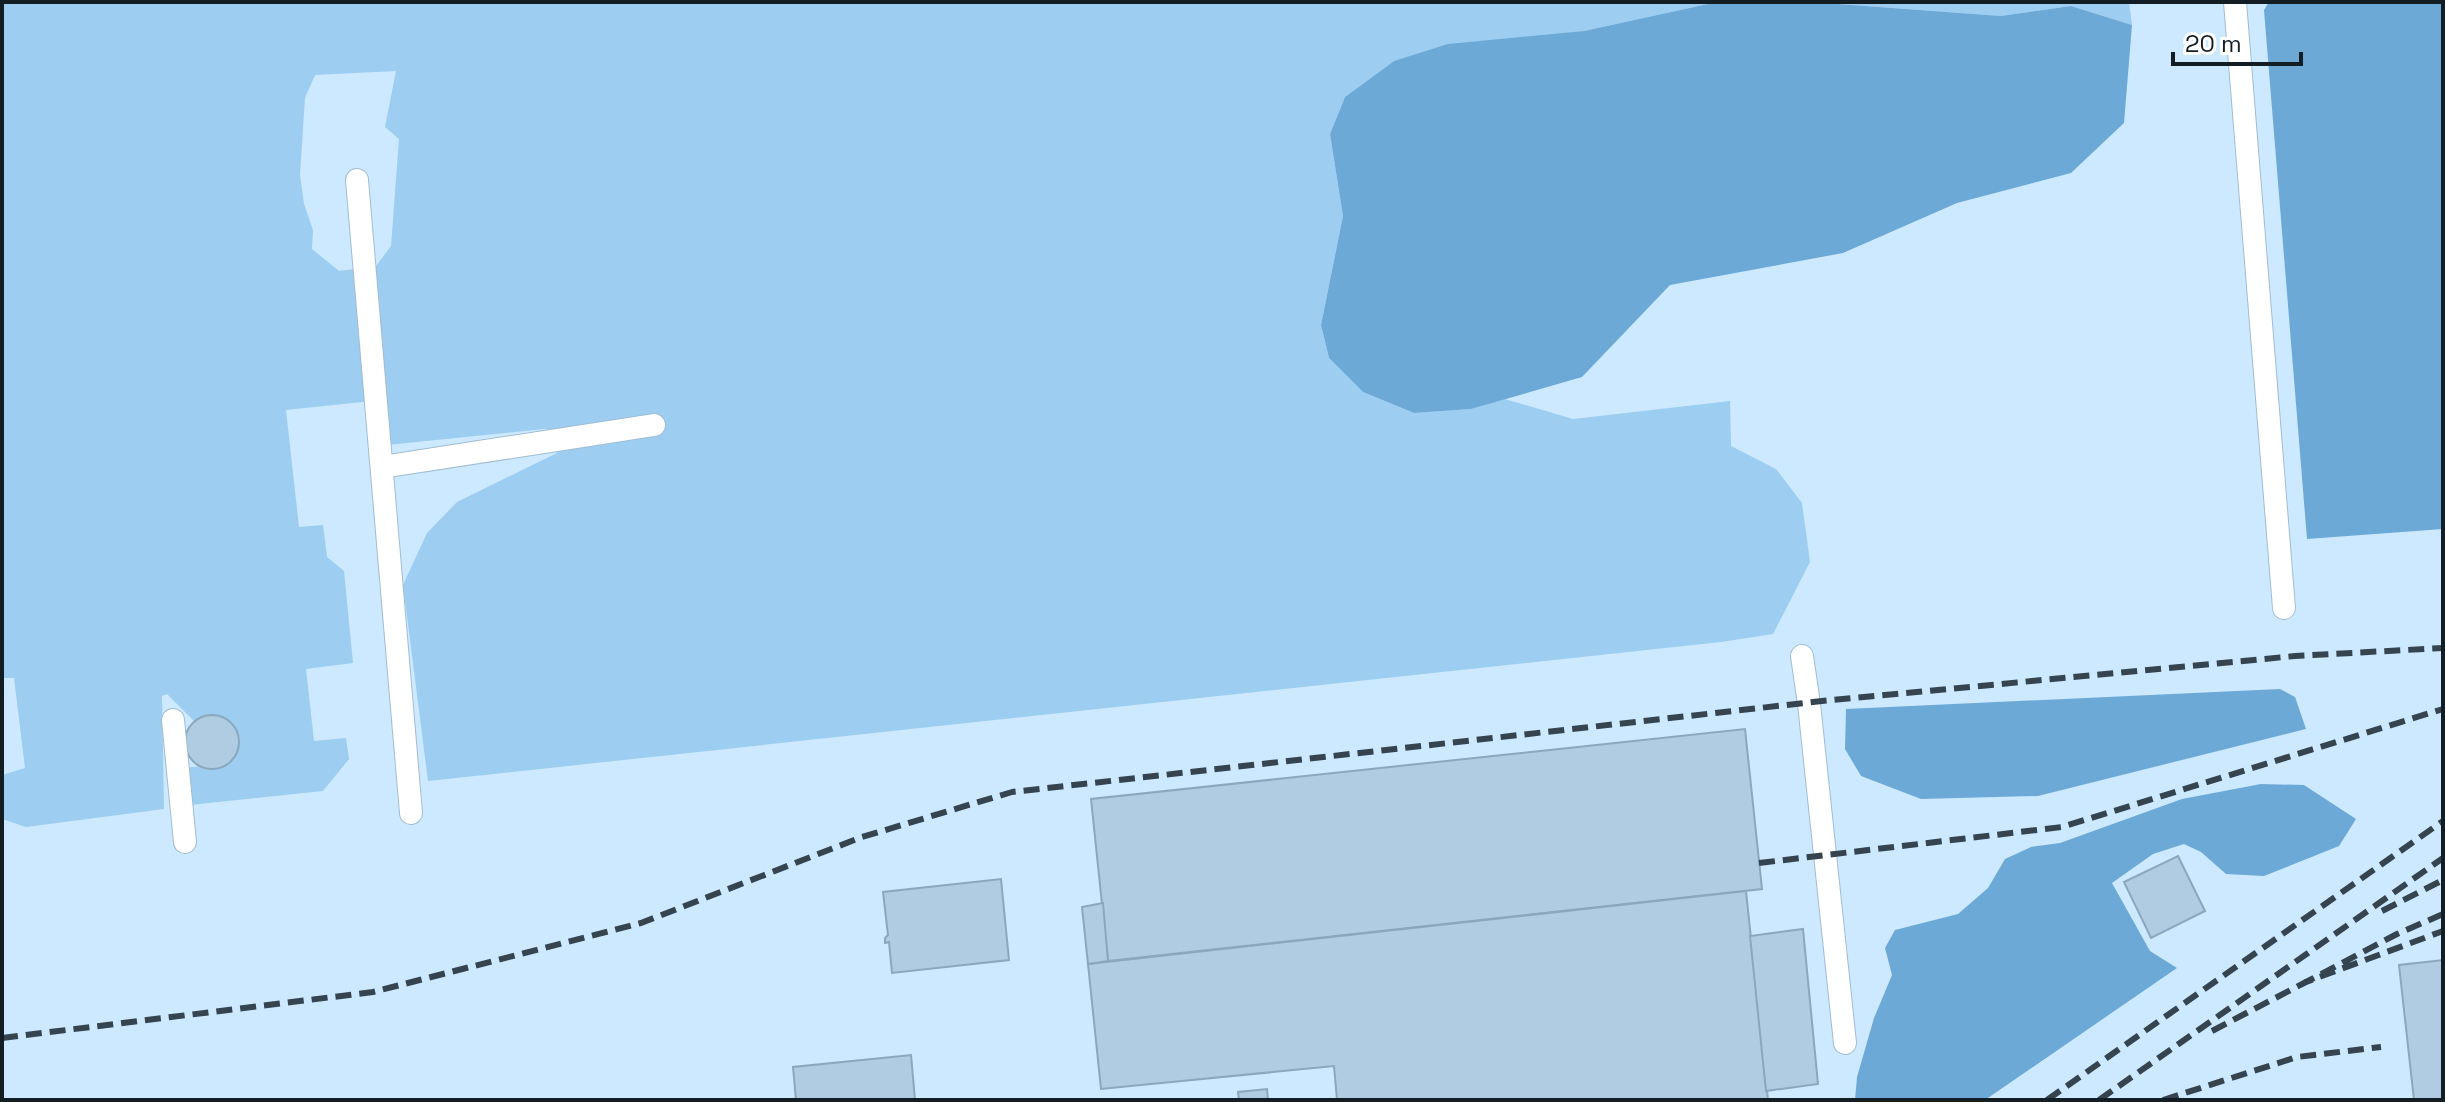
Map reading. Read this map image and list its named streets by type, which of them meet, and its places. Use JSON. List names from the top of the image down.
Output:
{
  "scale_bar": "20 m"
}
